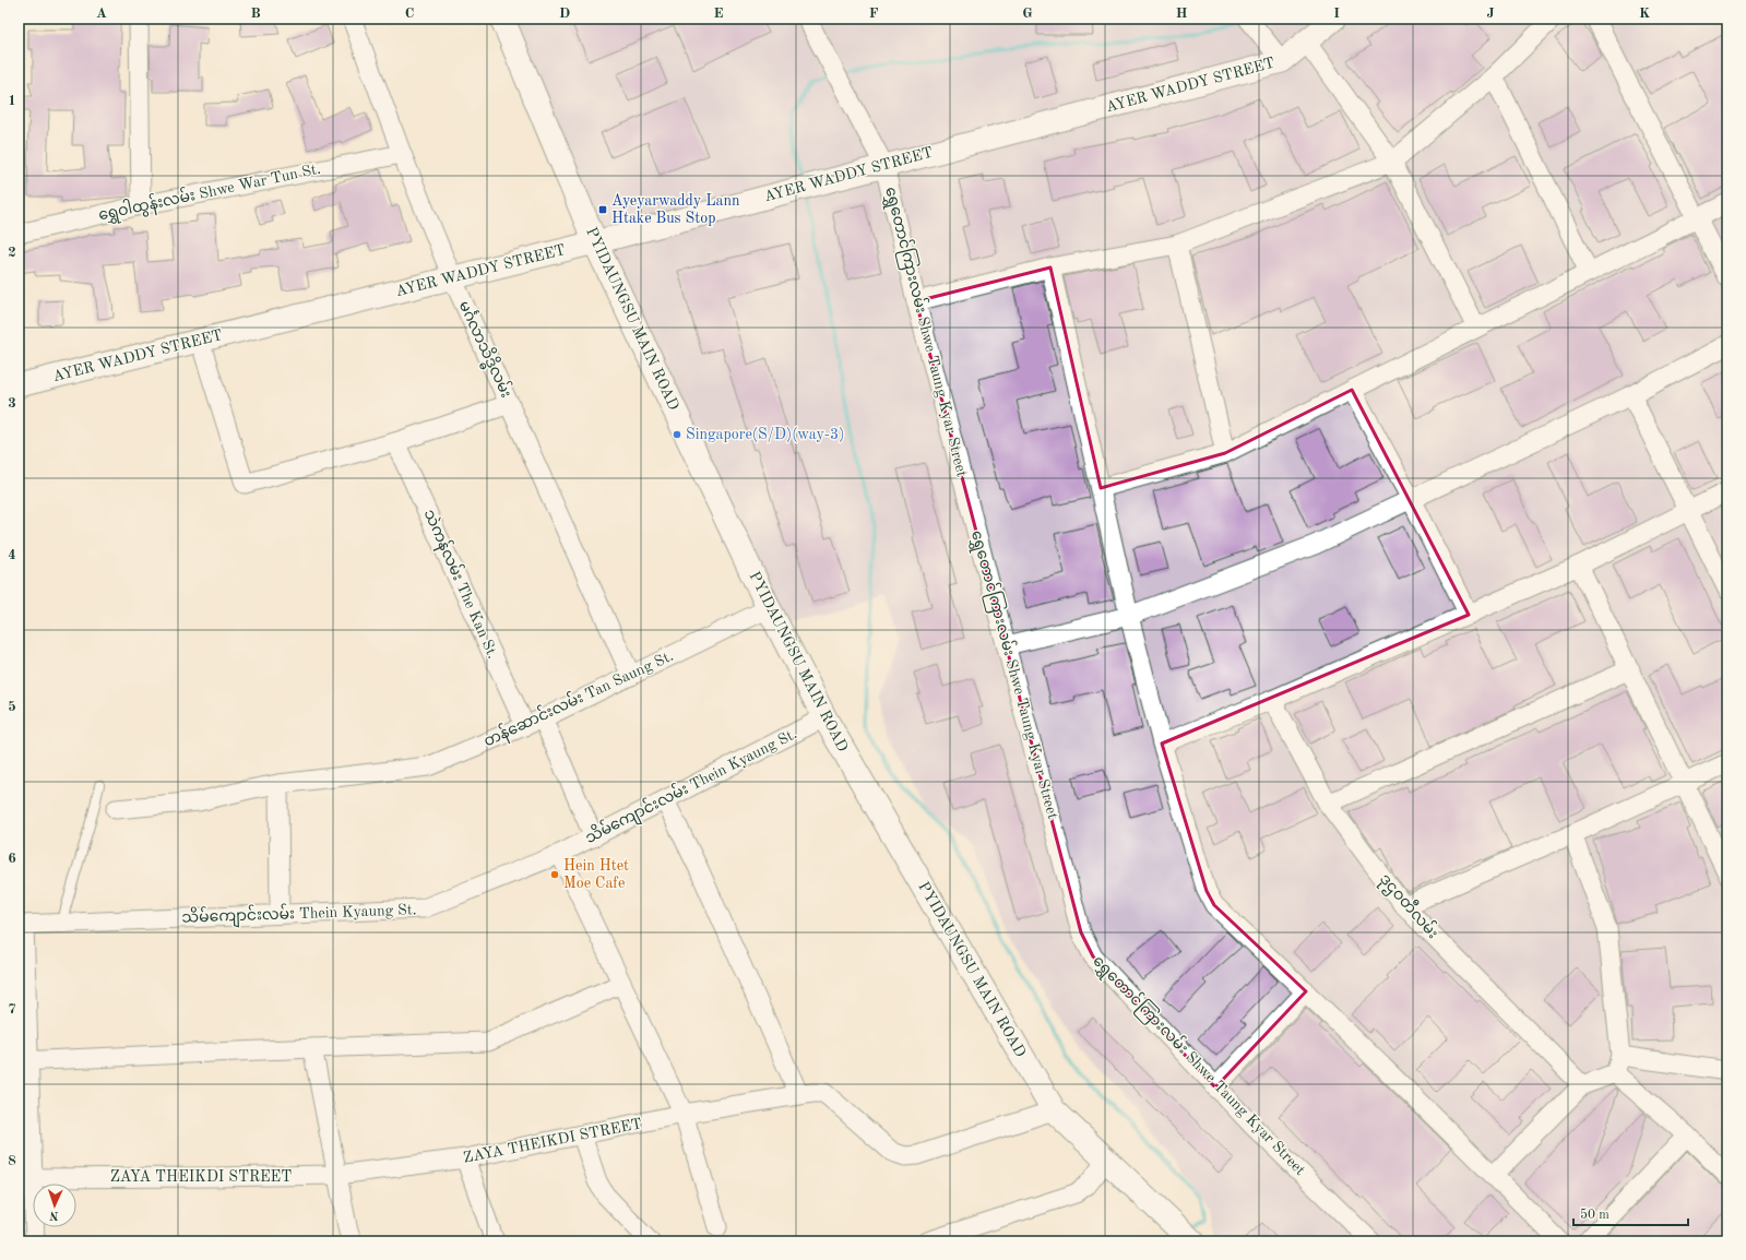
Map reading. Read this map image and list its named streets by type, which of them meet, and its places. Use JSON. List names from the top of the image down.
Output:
{
  "streets": {
    "main road": ["PYIDAUNGSU MAIN ROAD"],
    "street": [
      "AYER WADDY STREET",
      "ရွှေဝါထွန်းလမ်း Shwe War Tun St.",
      "ရွှေတောင်ကြားလမ်း Shwe Taung Kyar Street",
      "မင်္ဂလာသိဒ္ဓိလမ်း",
      "သဲကန်လမ်း The Kan St.",
      "တန်ဆောင်းလမ်း Tan Saung St.",
      "သိမ်ကျောင်းလမ်း Thein Kyaung St.",
      "ဒုဌဝတီလမ်း",
      "ZAYA THEIKDI STREET"
    ]
  },
  "crossings": [
    ["AYER WADDY STREET", "PYIDAUNGSU MAIN ROAD"],
    ["AYER WADDY STREET", "ရွှေတောင်ကြားလမ်း Shwe Taung Kyar Street"],
    ["AYER WADDY STREET", "မင်္ဂလာသိဒ္ဓိလမ်း"],
    ["ရွှေဝါထွန်းလမ်း Shwe War Tun St.", "မင်္ဂလာသိဒ္ဓိလမ်း"],
    ["PYIDAUNGSU MAIN ROAD", "တန်ဆောင်းလမ်း Tan Saung St."],
    ["PYIDAUNGSU MAIN ROAD", "သိမ်ကျောင်းလမ်း Thein Kyaung St."],
    ["PYIDAUNGSU MAIN ROAD", "ZAYA THEIKDI STREET"],
    ["မင်္ဂလာသိဒ္ဓိလမ်း", "တန်ဆောင်းလမ်း Tan Saung St."],
    ["သဲကန်လမ်း The Kan St.", "တန်ဆောင်းလမ်း Tan Saung St."]
  ],
  "places": {
    "transit": ["Ayeyarwaddy Lann Htake Bus Stop"],
    "other": ["Singapore(S/D)(way-3)", "Hein Htet Moe Cafe"]
  },
  "scale_bar": "50 m",
  "north": "bottom",
  "grid": {
    "columns": [
      "A",
      "B",
      "C",
      "D",
      "E",
      "F",
      "G",
      "H",
      "I",
      "J",
      "K"
    ],
    "rows": [
      "1",
      "2",
      "3",
      "4",
      "5",
      "6",
      "7",
      "8"
    ]
  }
}
